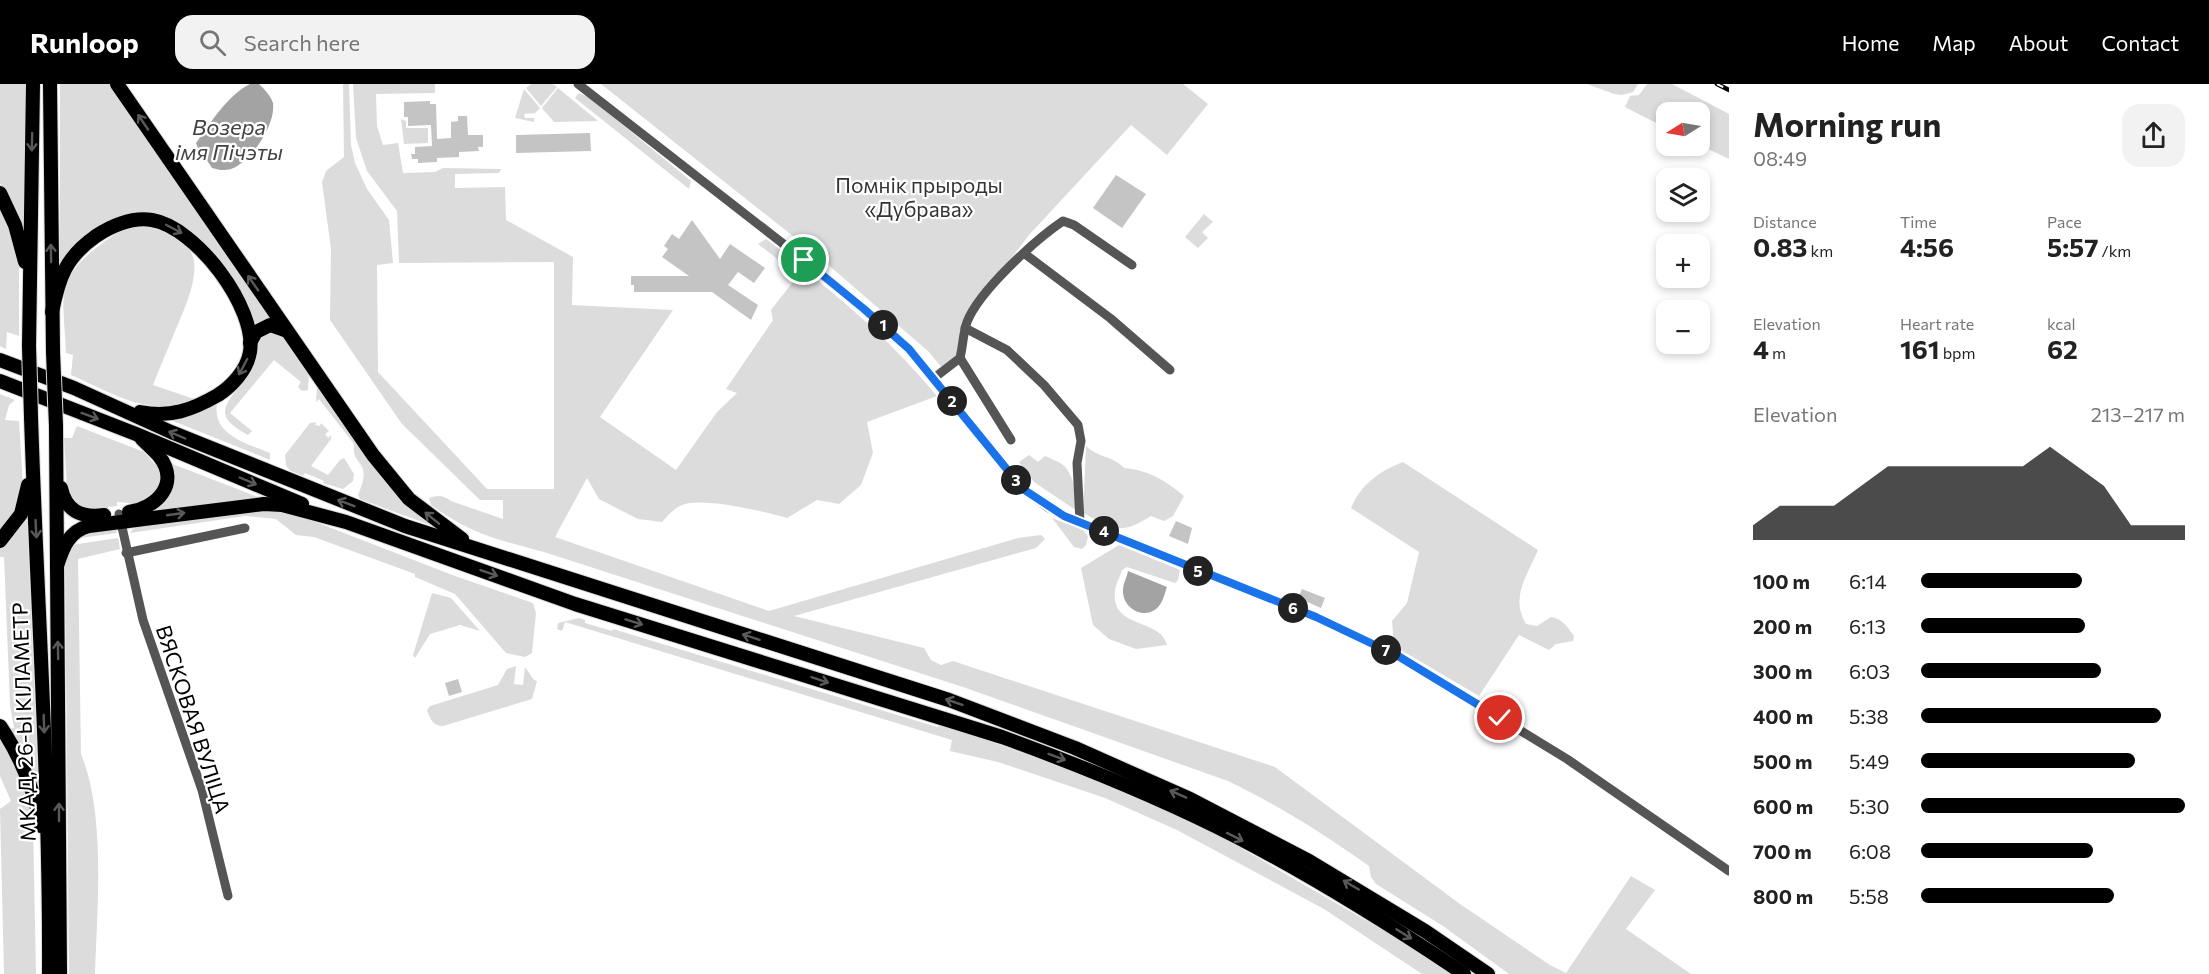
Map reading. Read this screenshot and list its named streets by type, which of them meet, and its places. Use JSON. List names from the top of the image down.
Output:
{
  "streets": {
    "highway": ["МКАД, 26-Ы КІЛАМЕТР"],
    "street": ["ВЯСКОВАЯ ВУЛІЦА"]
  },
  "water": ["Возера імя Пічэты"],
  "parks": ["Помнік прыроды «Дубрава»"],
  "north": "left",
  "page": {
    "header": "Runloop",
    "search": "Search here",
    "nav": [
      "Home",
      "Map",
      "About",
      "Contact"
    ],
    "heading": ["Morning run", "08:49"],
    "map_buttons": ["+", "−"],
    "stats": [
      ["Distance", "0.83 km"],
      ["Time", "4:56"],
      ["Pace", "5:57 /km"],
      ["Elevation", "4 m"],
      ["Heart rate", "161 bpm"],
      ["kcal", "62"]
    ],
    "pins": [
      "1",
      "2",
      "3",
      "4",
      "5",
      "6",
      "7"
    ],
    "chart": ["Elevation", "213–217 m"],
    "list": [
      {
        "name": "100 m",
        "note": "6:14"
      },
      {
        "name": "200 m",
        "note": "6:13"
      },
      {
        "name": "300 m",
        "note": "6:03"
      },
      {
        "name": "400 m",
        "note": "5:38"
      },
      {
        "name": "500 m",
        "note": "5:49"
      },
      {
        "name": "600 m",
        "note": "5:30"
      },
      {
        "name": "700 m",
        "note": "6:08"
      },
      {
        "name": "800 m",
        "note": "5:58"
      }
    ]
  }
}
